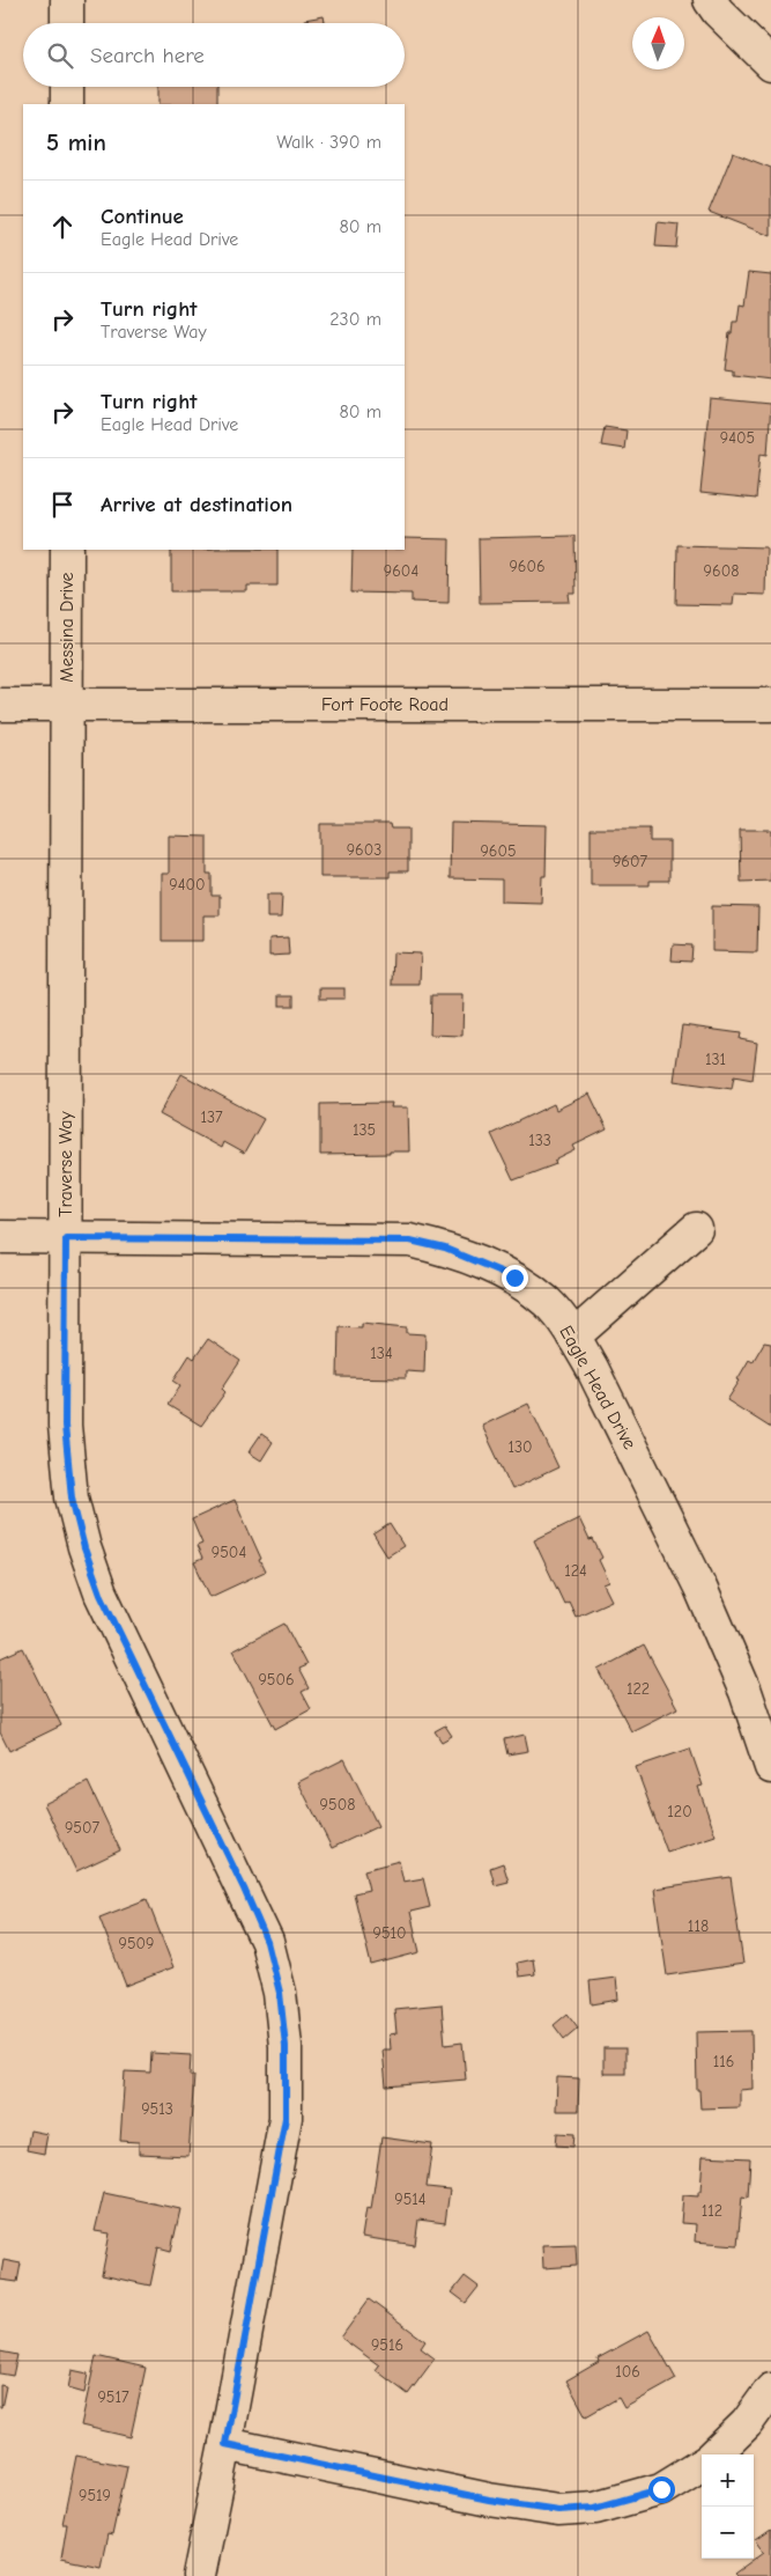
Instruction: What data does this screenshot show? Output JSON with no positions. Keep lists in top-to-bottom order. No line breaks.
{"streets":{"street":["Messina Drive","Fort Foote Road","Traverse Way","Eagle Head Drive"]},"crossings":[["Messina Drive","Fort Foote Road"],["Messina Drive","Traverse Way"],["Fort Foote Road","Traverse Way"],["Traverse Way","Eagle Head Drive"]],"house_numbers":["9405","9606","9604","9608","9603","9605","9607","9400","131","137","135","133","134","130","9504","124","9506","122","9508","120","9507","118","9510","9509","116","9513","9514","112","9516","106","9517","9519"],"north":"top","page":{"search":"Search here","heading":["5 min","Walk · 390 m"],"list":[["Continue","Eagle Head Drive","80 m"],["Turn right","Traverse Way","230 m"],["Turn right","Eagle Head Drive","80 m"],"Arrive at destination"],"map_buttons":["+","−"]}}
